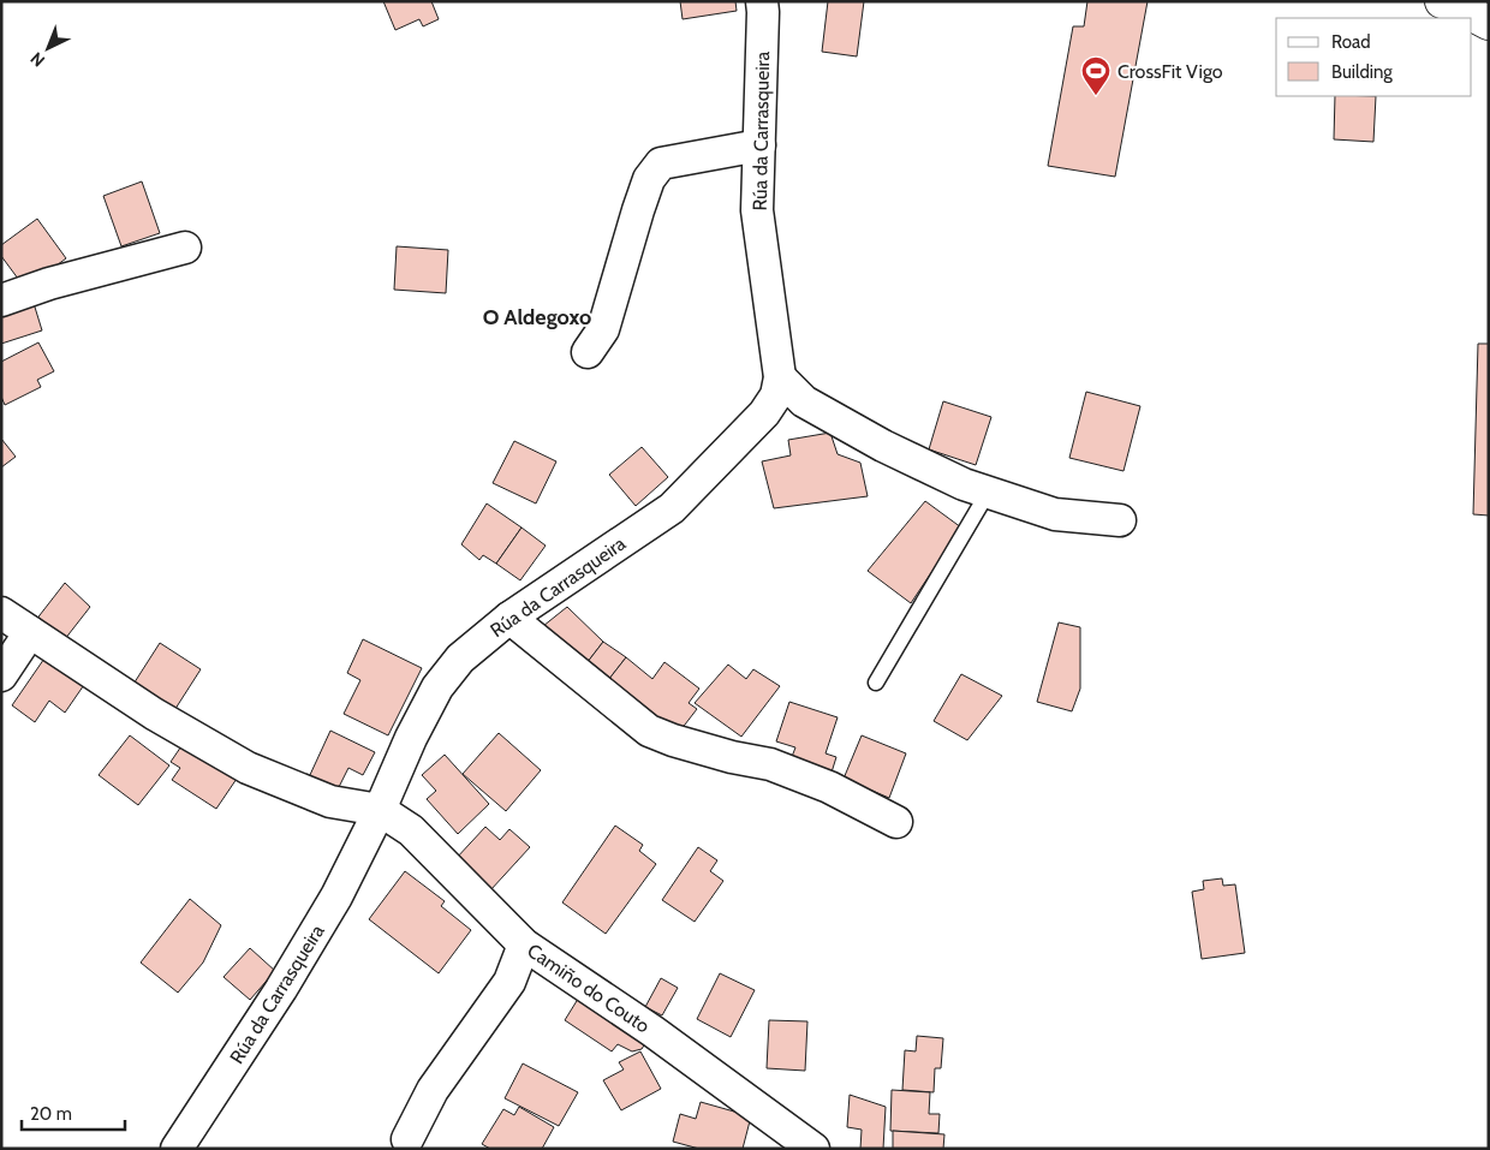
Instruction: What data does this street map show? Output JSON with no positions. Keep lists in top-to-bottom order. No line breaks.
{"streets":{"street":["Rúa da Carrasqueira","Camiño do Couto"]},"crossings":[["Rúa da Carrasqueira","Camiño do Couto"]],"districts":["O Aldegoxo"],"places":{"sports":["CrossFit Vigo"]},"legend":["Road","Building"],"scale_bar":"20 m","north":"bottom left"}
